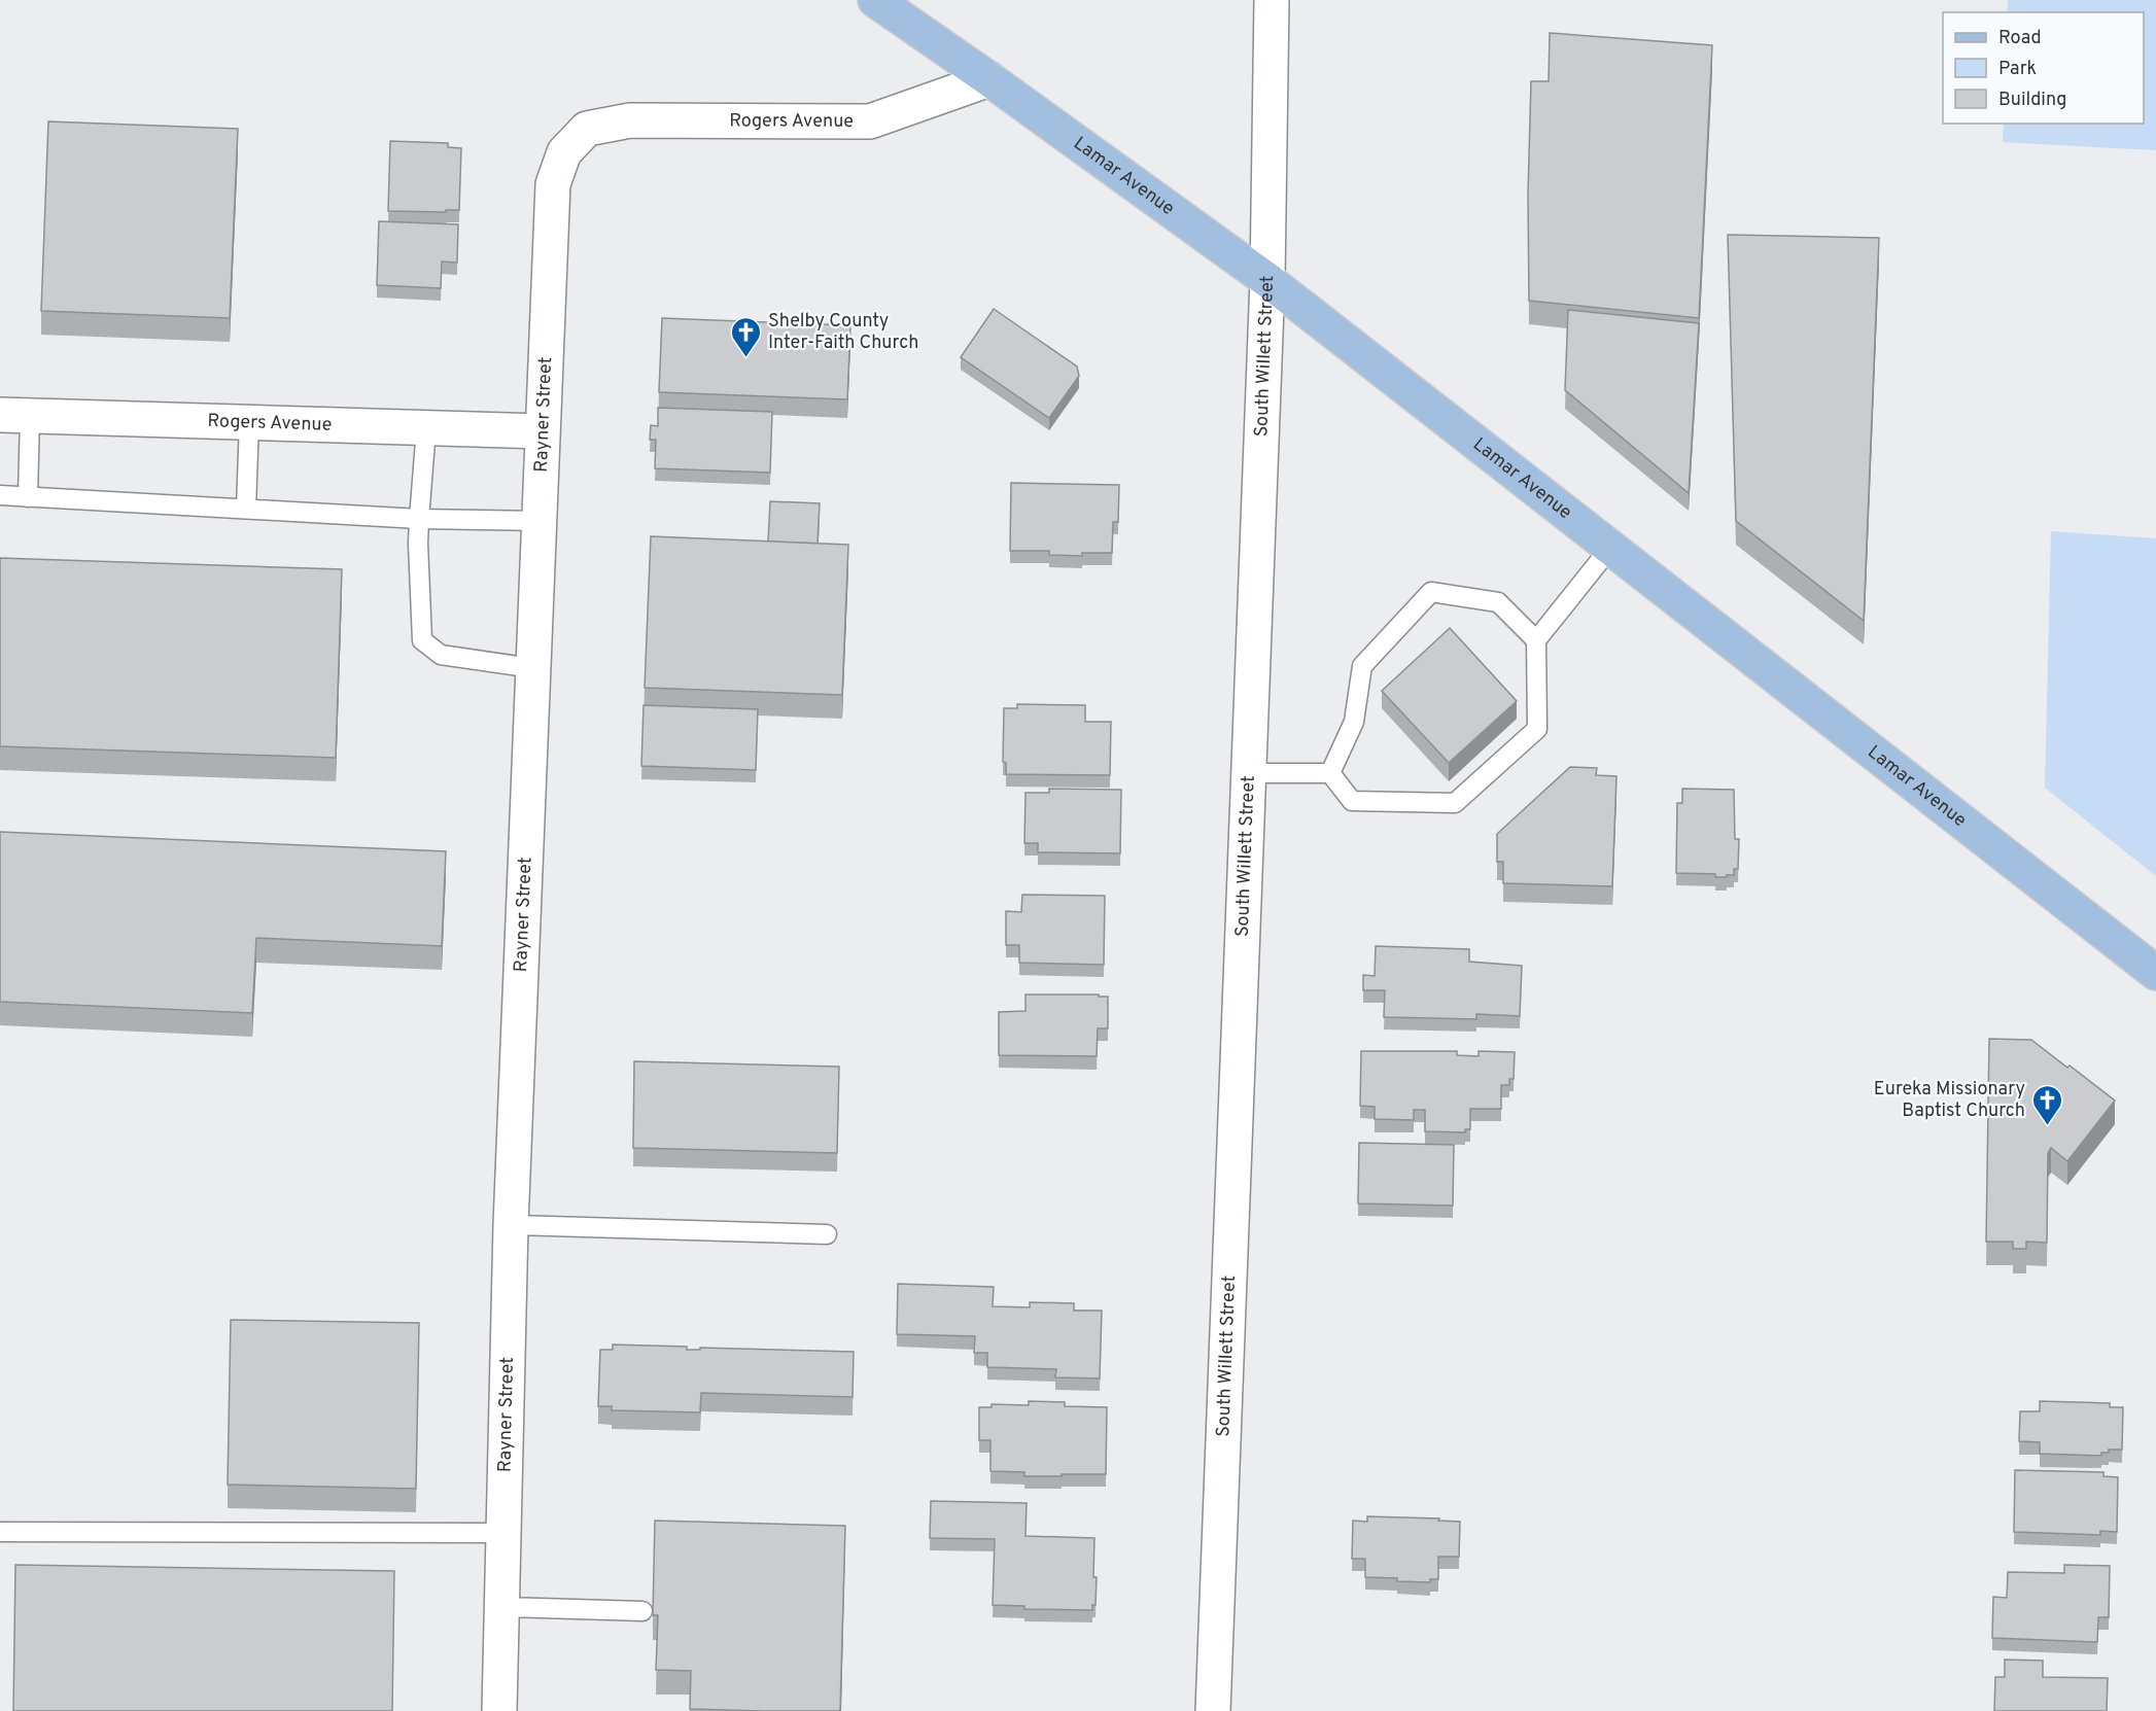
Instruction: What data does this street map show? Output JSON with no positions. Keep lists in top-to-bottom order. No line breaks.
{"streets":{"main road":["Lamar Avenue"],"street":["Rogers Avenue","South Willett Street","Rayner Street"]},"crossings":[["Rogers Avenue","Lamar Avenue"],["Rogers Avenue","Rayner Street"],["Lamar Avenue","South Willett Street"]],"places":{"church":["Shelby County Inter-Faith Church","Eureka Missionary Baptist Church"]},"legend":["Road","Park","Building"]}
